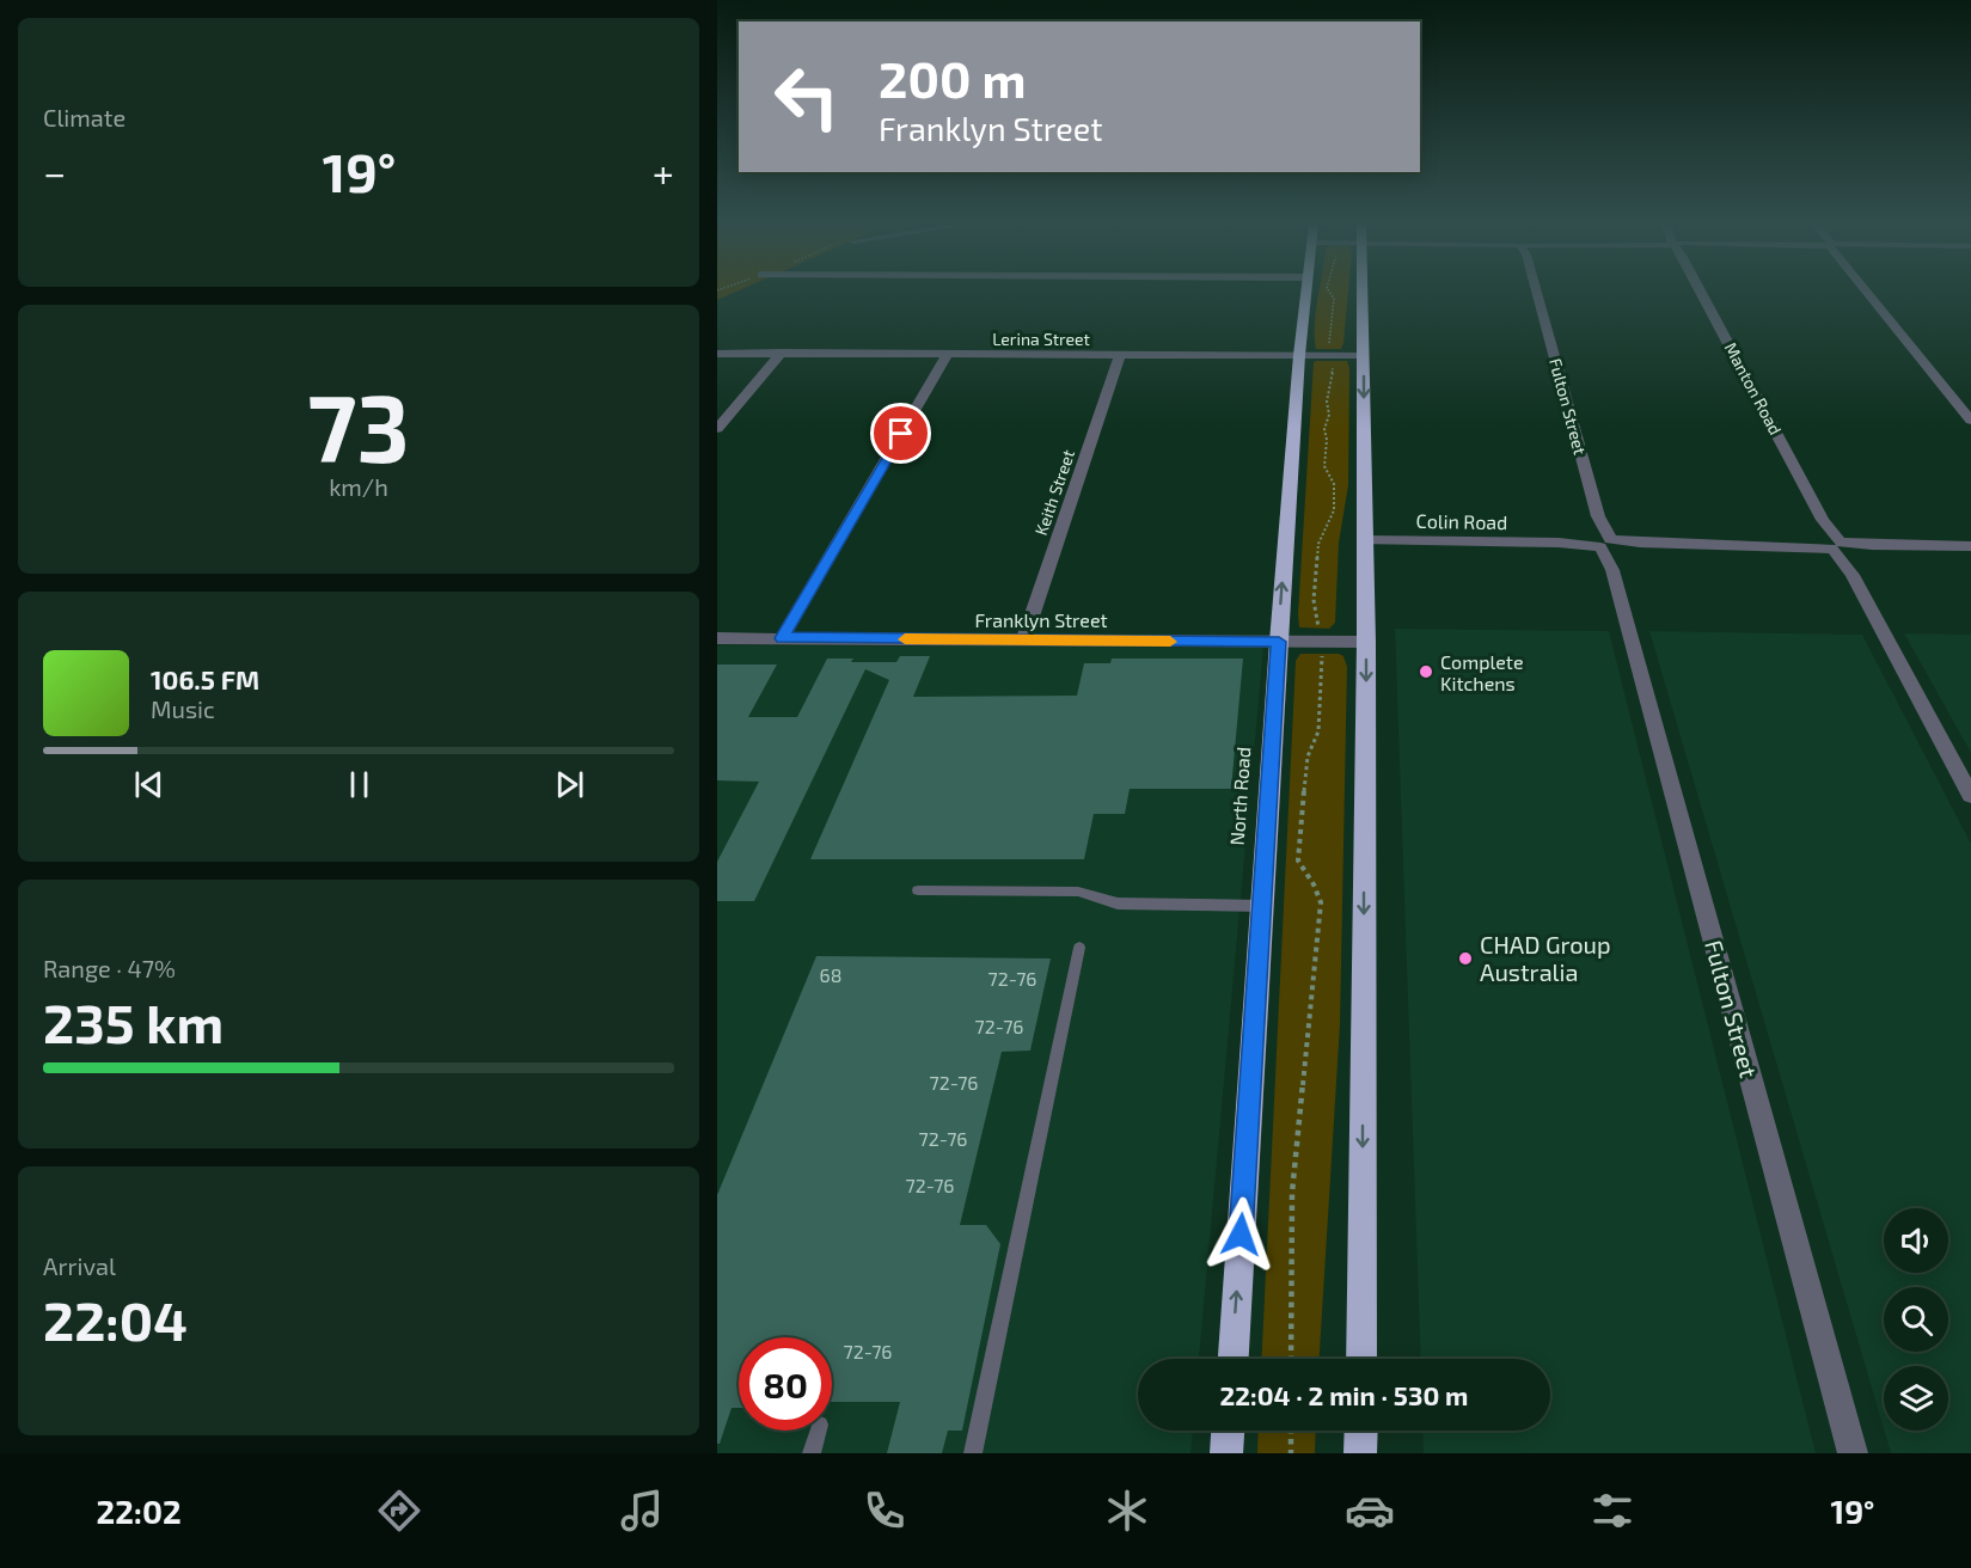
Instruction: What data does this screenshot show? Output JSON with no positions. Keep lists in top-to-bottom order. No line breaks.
{"streets":{"highway":["North Road"],"street":["Lerina Street","Manton Road","Fulton Street","Keith Street","Colin Road","Franklyn Street"]},"crossings":[["Lerina Street","Keith Street"],["Lerina Street","North Road"],["Manton Road","Colin Road"],["Fulton Street","Colin Road"],["Keith Street","Franklyn Street"],["Franklyn Street","North Road"]],"places":["Complete Kitchens","CHAD Group Australia"],"house_numbers":["68","72-76","72-76","72-76","72-76","72-76","72-76"],"page":{"tile":["Climate",["73","km/h"],["Range · 47%","235 km"],["Arrival","22:04"]],"turn":["200 m","Franklyn Street"],"heat":["−","19°","+"],"song":["106.5 FM","Music"],"limit":"80","trip":"22:04 · 2 min · 530 m","tabs":["22:02","19°"]}}
